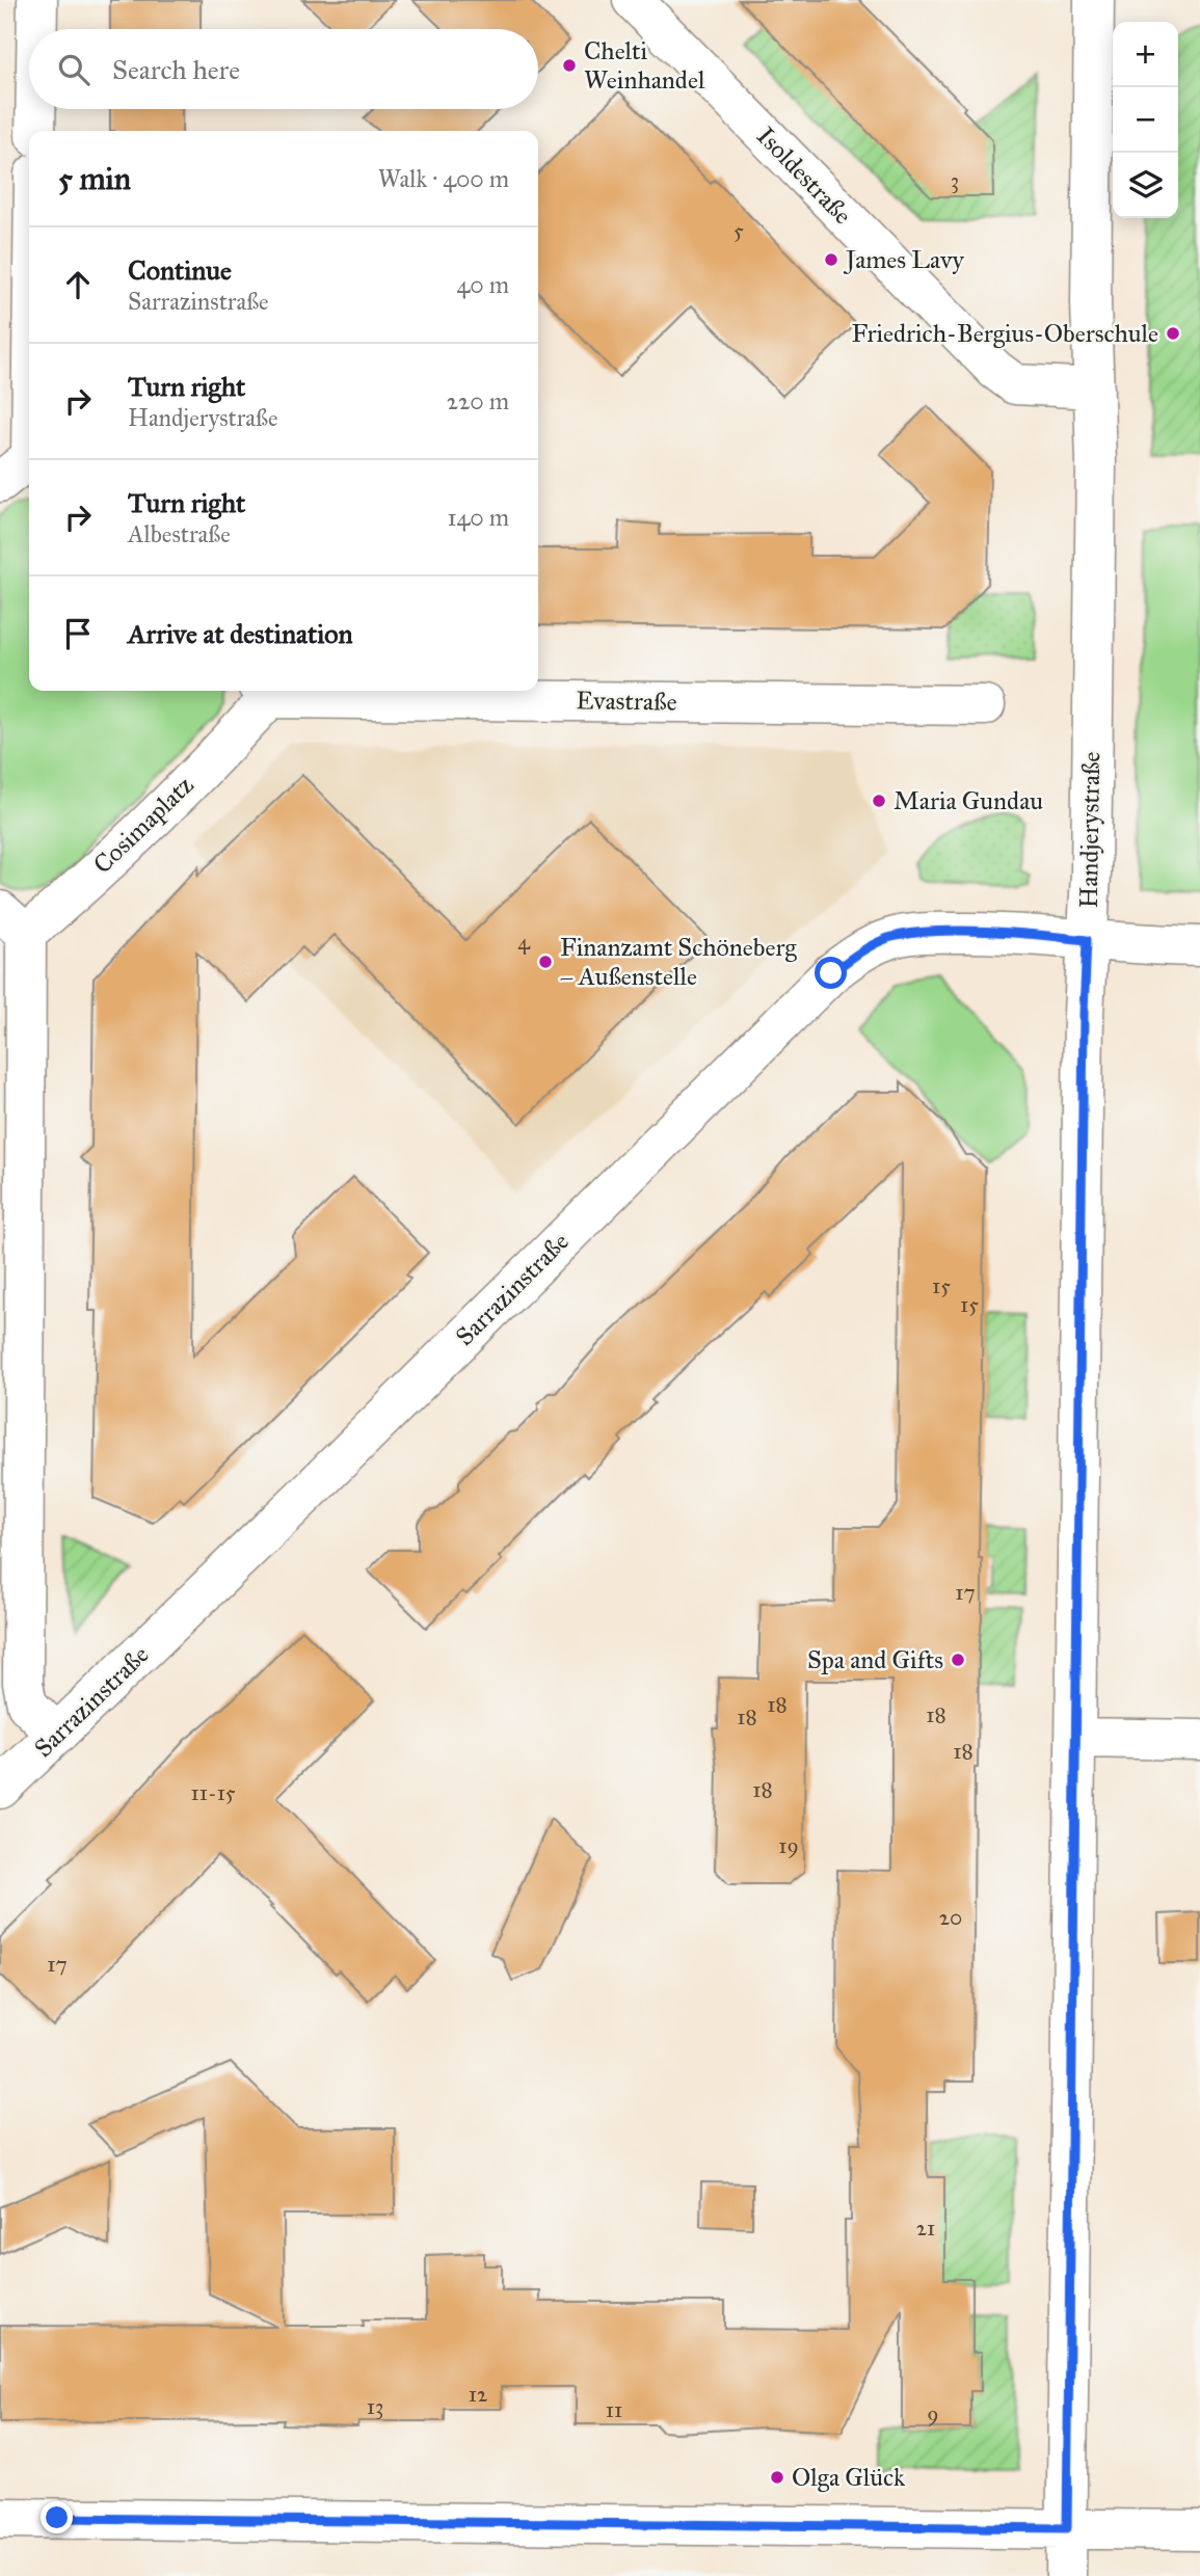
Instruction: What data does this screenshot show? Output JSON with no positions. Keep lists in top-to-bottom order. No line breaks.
{"streets":{"street":["Isoldestraße","Evastraße","Cosimaplatz","Handjerystraße","Sarrazinstraße"]},"crossings":[["Isoldestraße","Handjerystraße"],["Evastraße","Cosimaplatz"],["Handjerystraße","Sarrazinstraße"]],"places":["Chelti Weinhandel","James Lavy","Friedrich-Bergius-Oberschule","Maria Gundau","Finanzamt Schöneberg – Außenstelle","Spa and Gifts","Olga Glück"],"house_numbers":["3","5","4","15","15","17","18","18","18","18","18","11-15","19","20","17","21","12","13","11","9"],"page":{"map_buttons":["+","−"],"search":"Search here","heading":["5 min","Walk · 400 m"],"list":[["Continue","Sarrazinstraße","40 m"],["Turn right","Handjerystraße","220 m"],["Turn right","Albestraße","140 m"],"Arrive at destination"]}}
